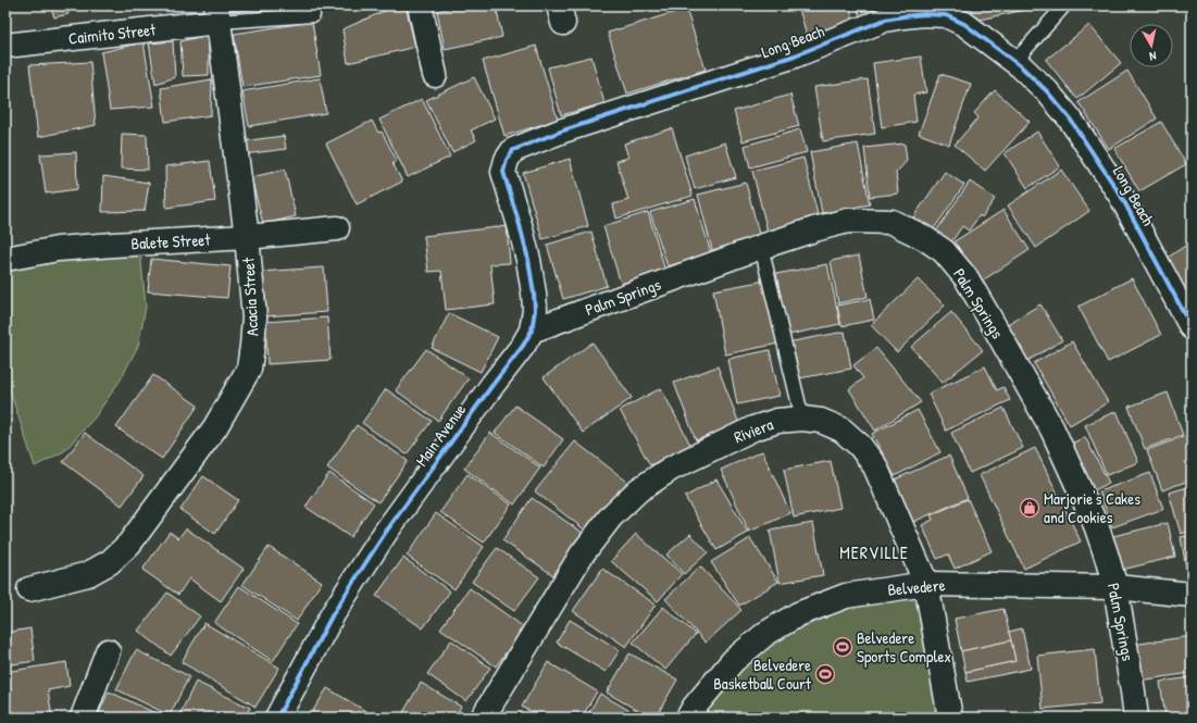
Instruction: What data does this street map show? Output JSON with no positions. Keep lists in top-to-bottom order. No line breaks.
{"streets":{"street":["Caimito Street","Long Beach","Balete Street","Acacia Street","Palm Springs","Riviera","Main Avenue","Belvedere"]},"crossings":[["Caimito Street","Acacia Street"],["Long Beach","Main Avenue"],["Balete Street","Acacia Street"],["Palm Springs","Main Avenue"],["Palm Springs","Belvedere"],["Riviera","Belvedere"]],"districts":["MERVILLE"],"places":{"shop":["Marjorie's Cakes and Cookies"],"sports":["Belvedere Sports Complex","Belvedere Basketball Court"]},"north":"bottom"}
